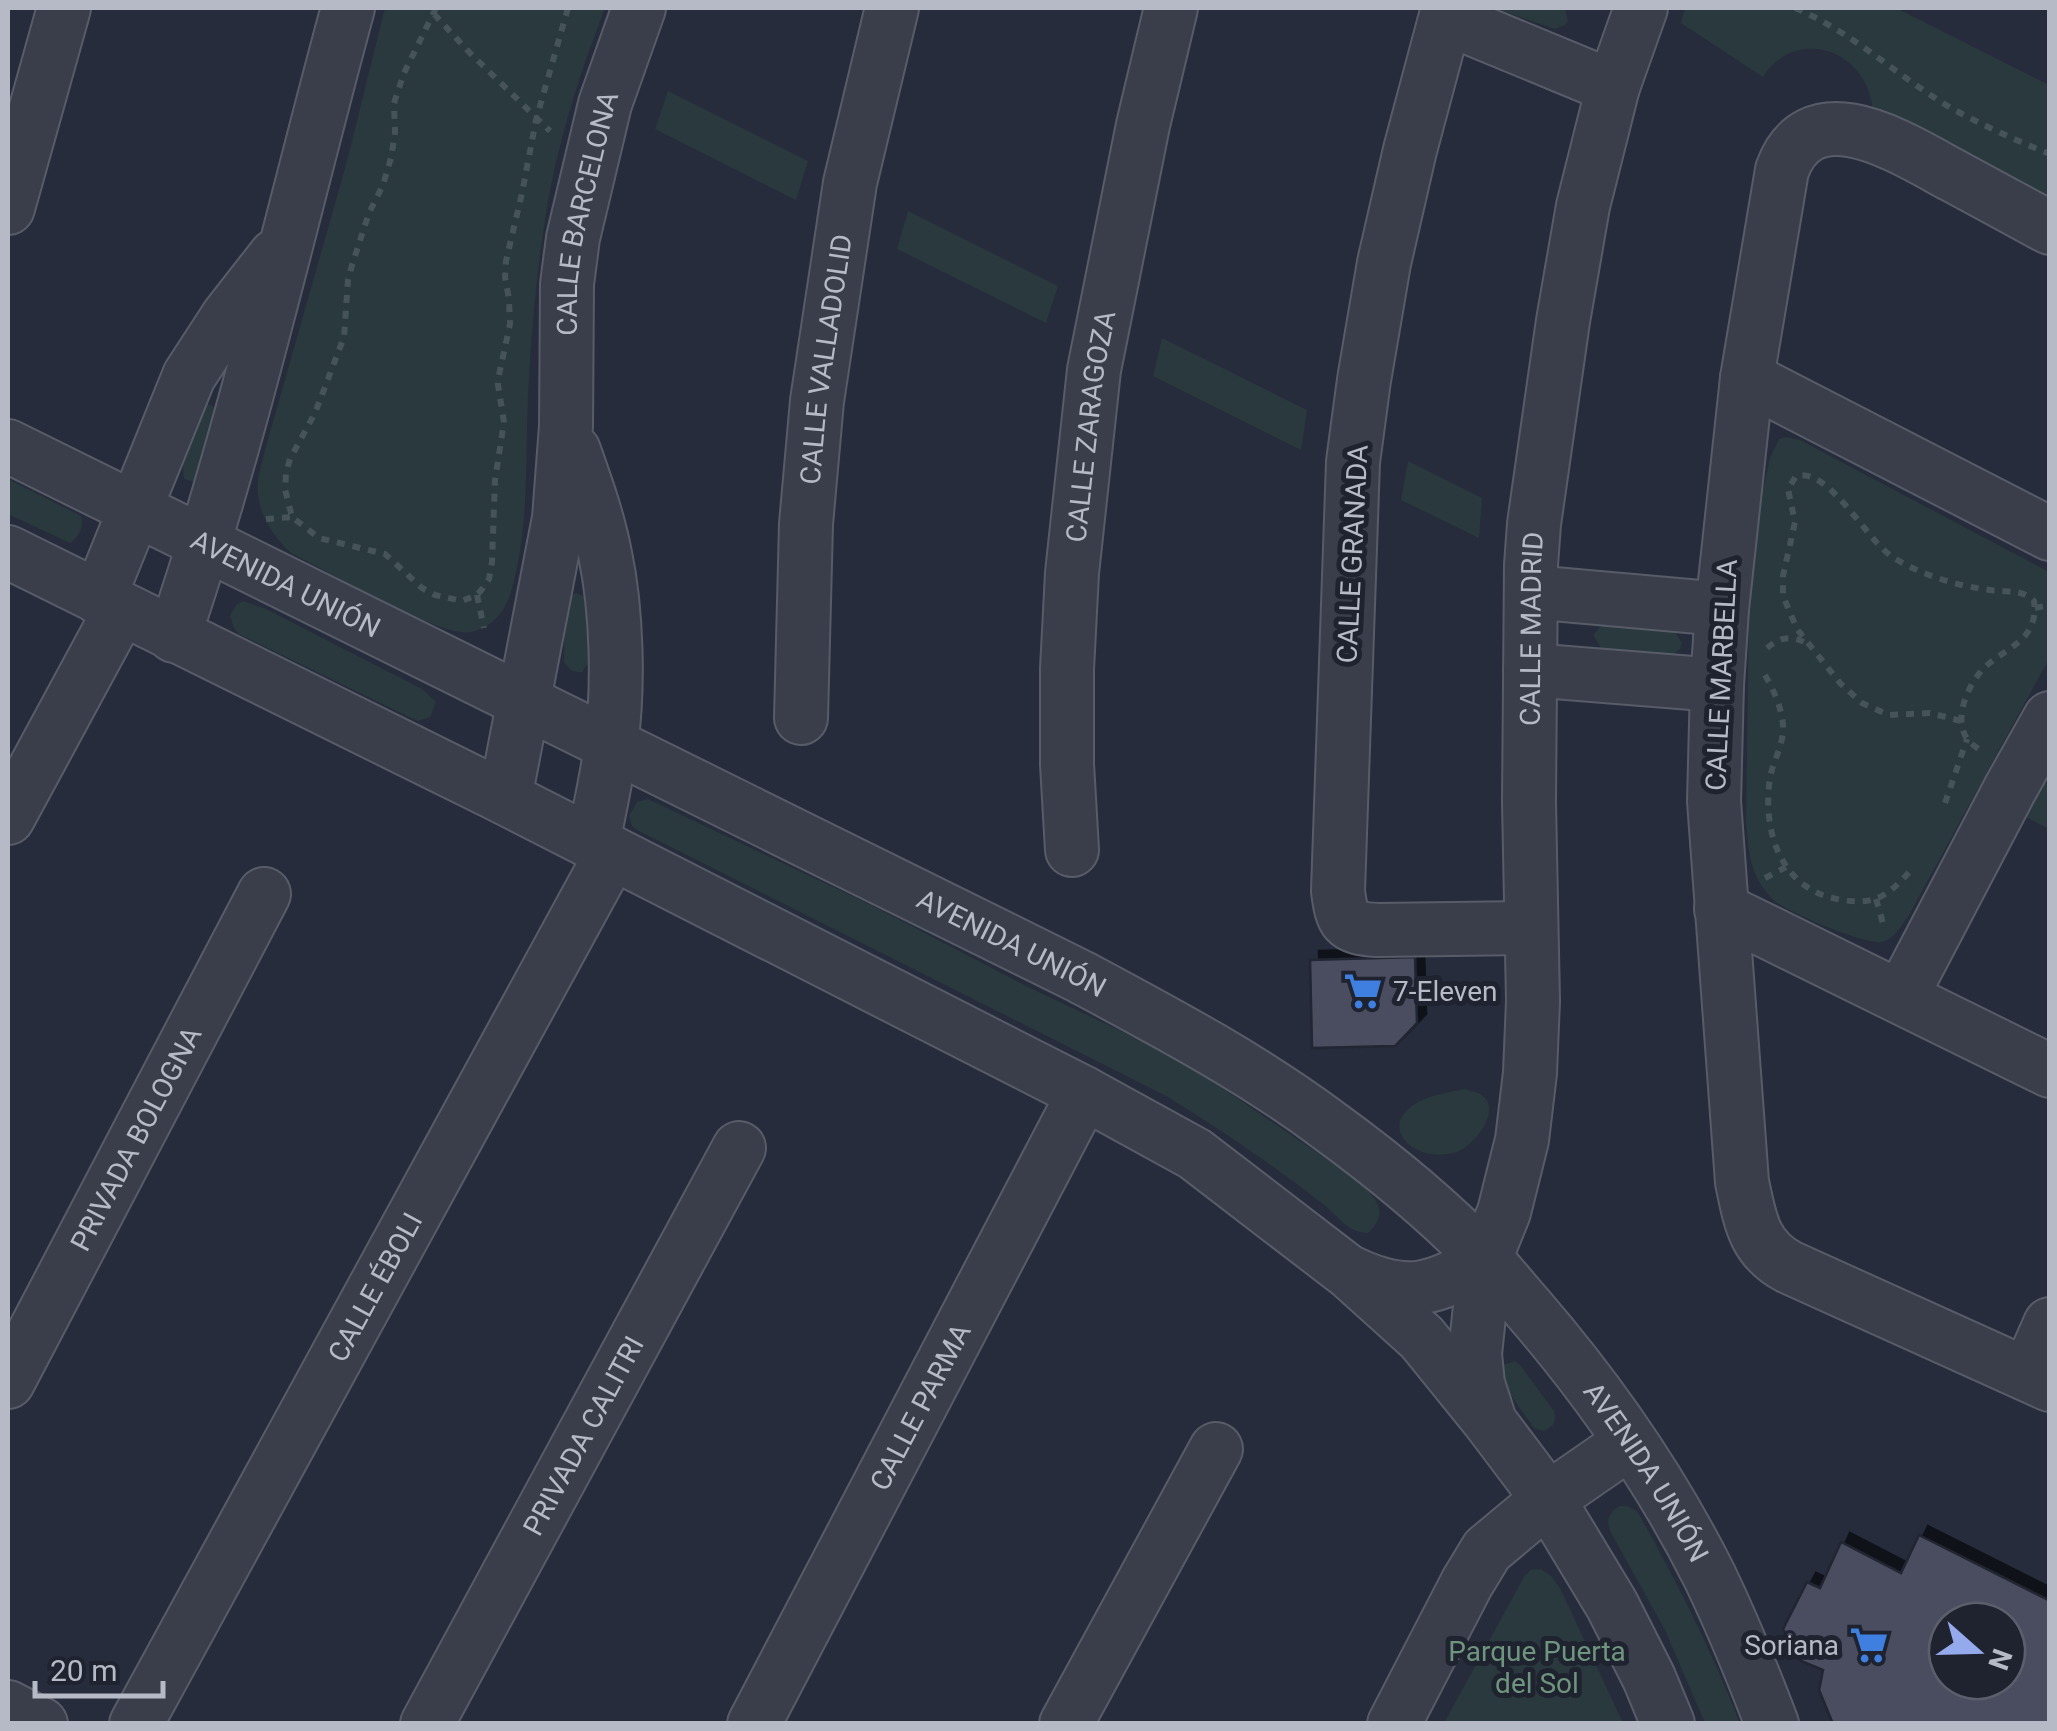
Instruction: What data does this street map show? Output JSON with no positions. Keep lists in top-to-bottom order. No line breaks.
{"streets":{"street":["CALLE BARCELONA","CALLE VALLADOLID","CALLE ZARAGOZA","CALLE GRANADA","AVENIDA UNIÓN","CALLE MADRID","CALLE MARBELLA","PRIVADA BOLOGNA","CALLE ÉBOLI","CALLE PARMA","PRIVADA CALITRI"]},"crossings":[["CALLE BARCELONA","AVENIDA UNIÓN"],["CALLE BARCELONA","CALLE ÉBOLI"],["CALLE GRANADA","CALLE MADRID"],["AVENIDA UNIÓN","CALLE MADRID"],["AVENIDA UNIÓN","CALLE ÉBOLI"]],"parks":["Parque Puerta del Sol"],"places":{"supermarket":["7-Eleven","Soriana"]},"scale_bar":"20 m","north":"right"}
